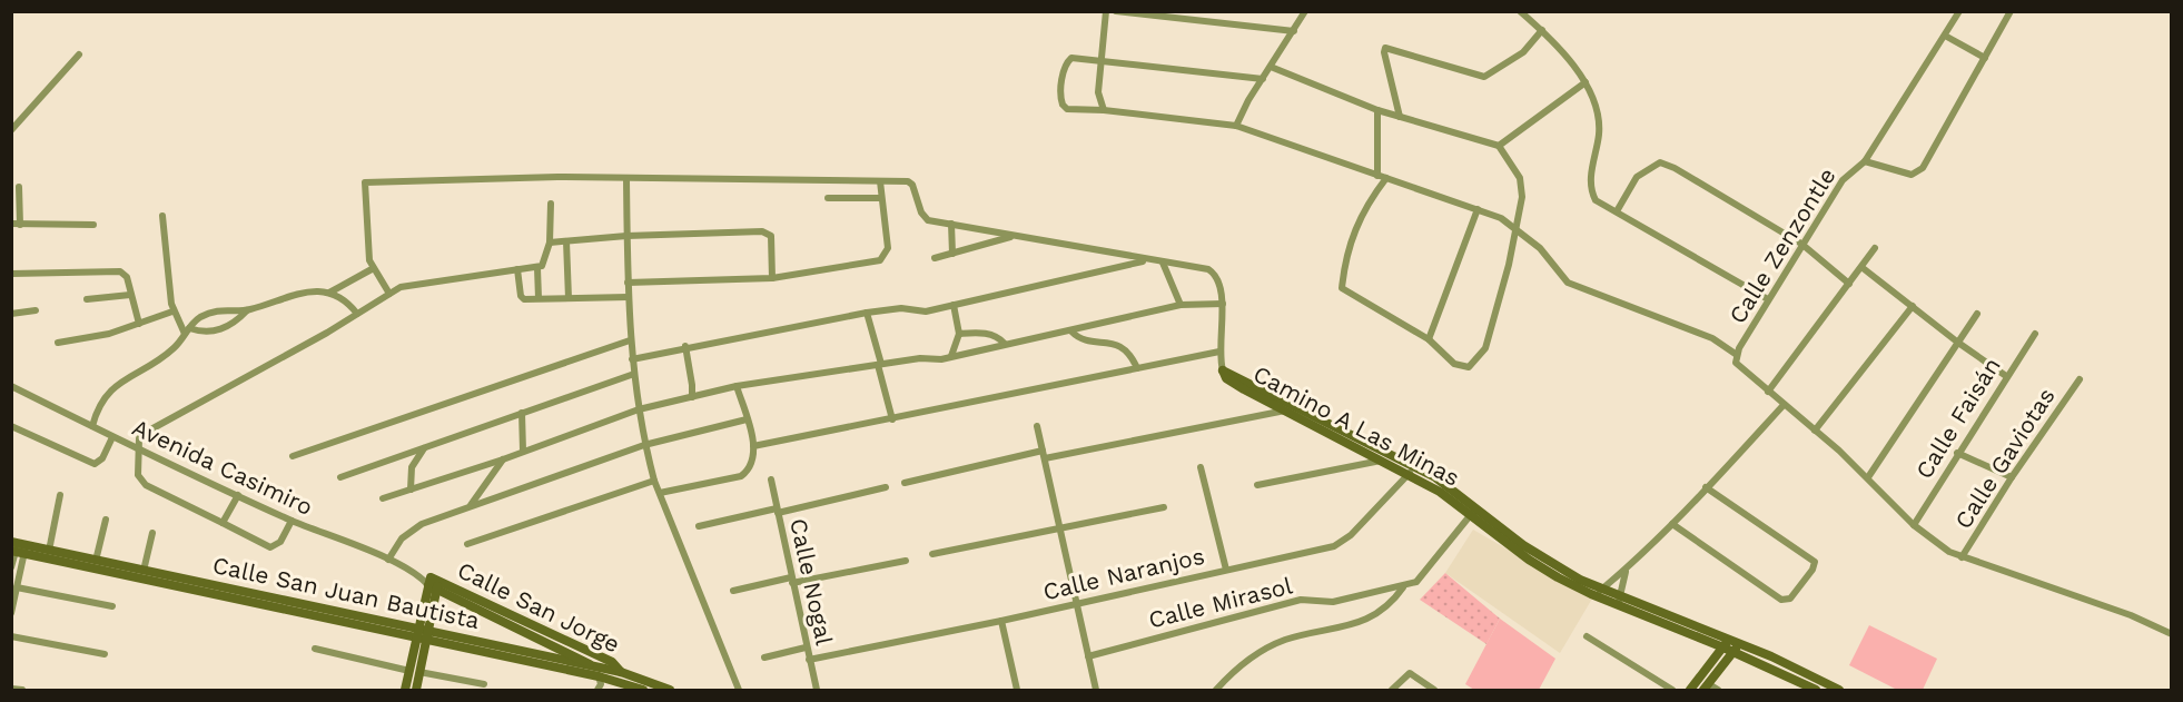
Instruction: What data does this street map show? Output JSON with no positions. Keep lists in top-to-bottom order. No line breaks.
{"streets":{"main road":["Camino A Las Minas","Calle San Juan Bautista","Calle San Jorge"],"street":["Calle Zenzontle","Calle Faisán","Calle Gaviotas","Avenida Casimiro","Calle Naranjos","Calle Nogal","Calle Mirasol"]},"crossings":[["Camino A Las Minas","Calle Naranjos"],["Avenida Casimiro","Calle San Jorge"],["Calle Naranjos","Calle Nogal"],["Calle San Juan Bautista","Calle San Jorge"]]}
